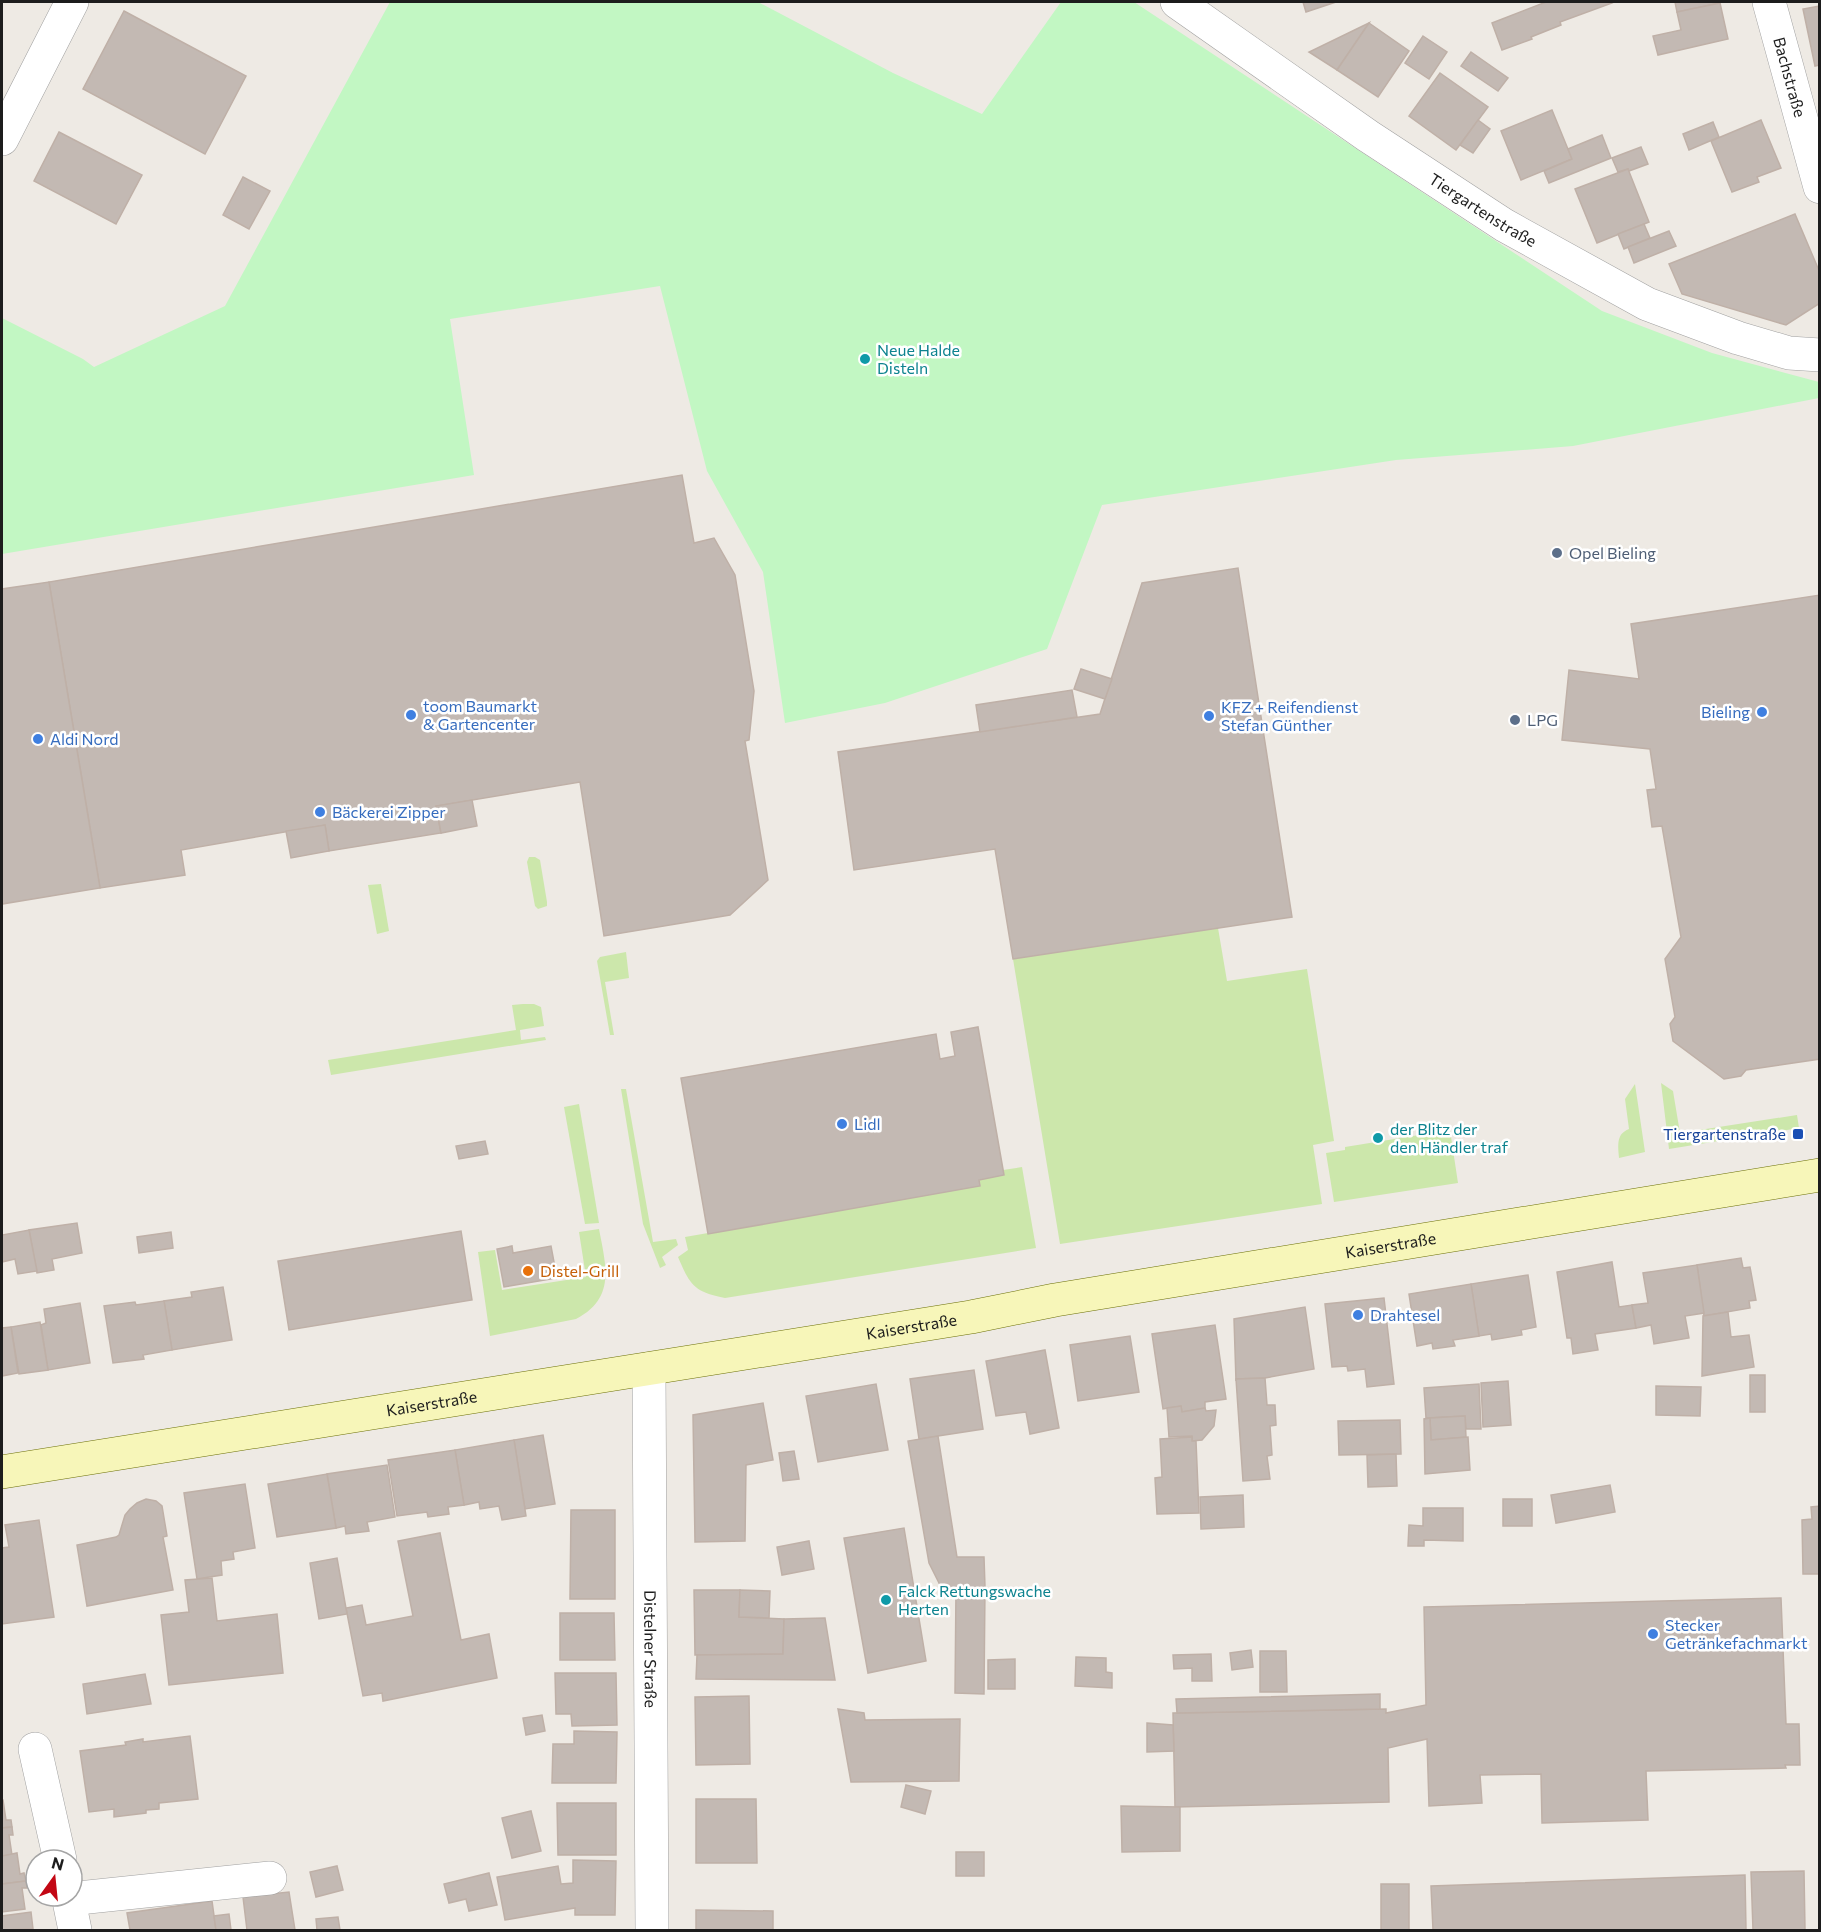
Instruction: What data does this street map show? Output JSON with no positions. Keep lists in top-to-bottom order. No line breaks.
{"streets":{"main road":["Kaiserstraße"],"street":["Bachstraße","Tiergartenstraße","Distelner Straße"]},"crossings":[["Kaiserstraße","Distelner Straße"]],"places":{"other":["Neue Halde Disteln","Opel Bieling","Bieling","toom Baumarkt & Gartencenter","KFZ + Reifendienst Stefan Günther","LPG","Aldi Nord","Bäckerei Zipper","Lidl","der Blitz der den Händler traf","Distel-Grill","Drahtesel","Falck Rettungswache Herten","Stecker Getränkefachmarkt"],"transit":["Tiergartenstraße"]},"north":"top"}
